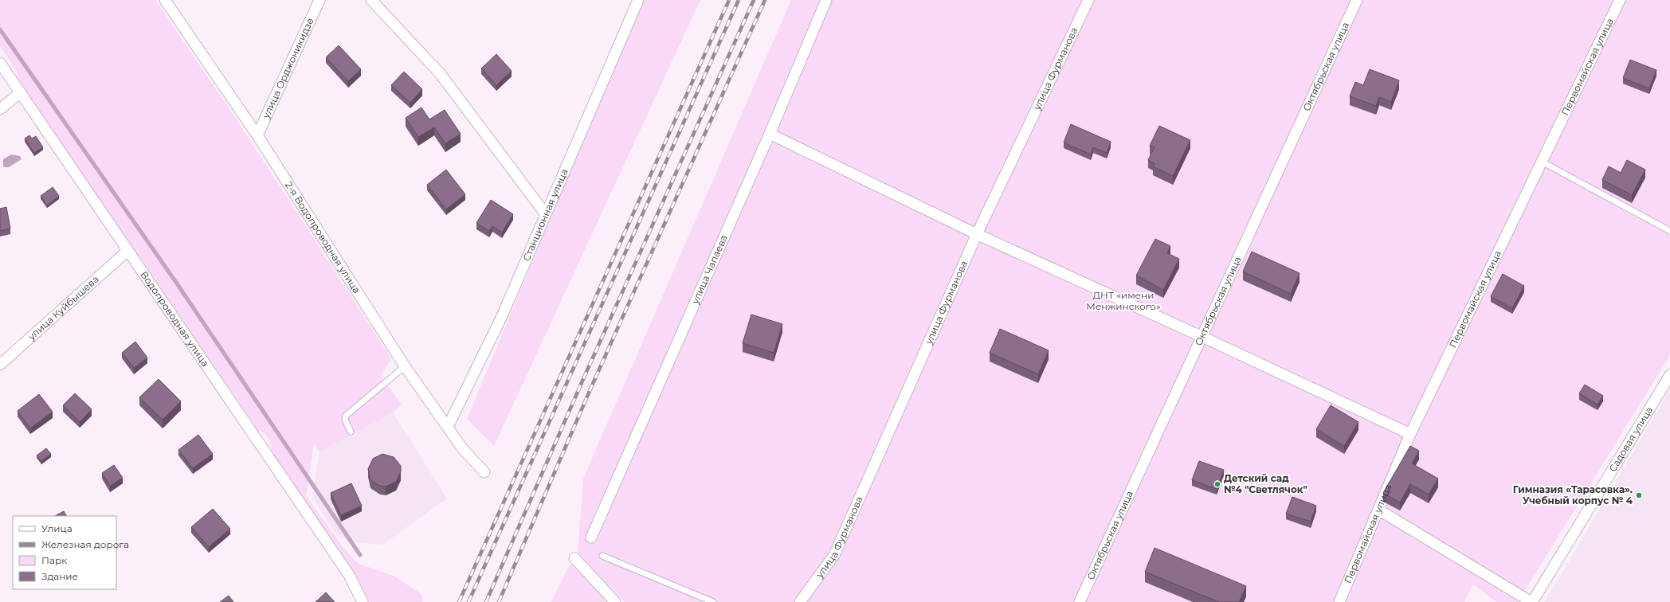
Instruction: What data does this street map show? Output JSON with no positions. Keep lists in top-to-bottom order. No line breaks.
{"streets":{"street":["Октябрьская улица","Первомайская улица","улица Орджоникидзе","улица Фурманова","Станционная улица","2-я Водопроводная улица","улица Чапаева","улица Куйбышева","Водопроводная улица","Садовая улица"]},"crossings":[["улица Орджоникидзе","2-я Водопроводная улица"],["Станционная улица","2-я Водопроводная улица"],["улица Куйбышева","Водопроводная улица"]],"parks":["ДНТ «имени Менжинского»"],"places":["Детский сад №4 \"Светлячок\"","Гимназия «Тарасовка». Учебный корпус № 4"],"legend":["Улица","Железная дорога","Парк","Здание"]}
